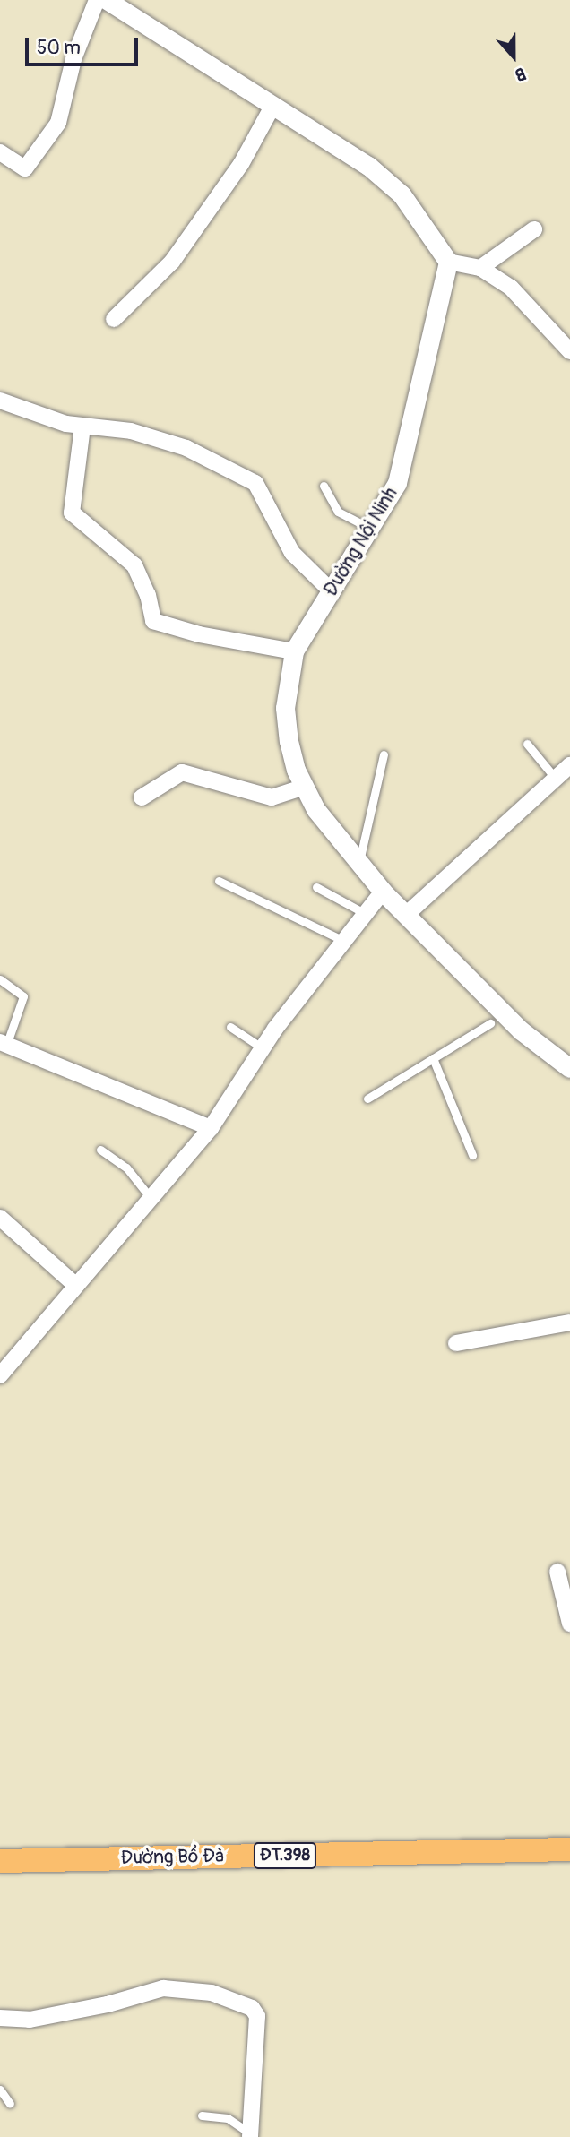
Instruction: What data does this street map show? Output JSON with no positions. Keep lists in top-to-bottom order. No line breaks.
{"streets":{"main road":["ĐT.398","Đường Bổ Đà"],"street":["Đường Nội Ninh"]},"scale_bar":"50 m","north":"bottom"}
